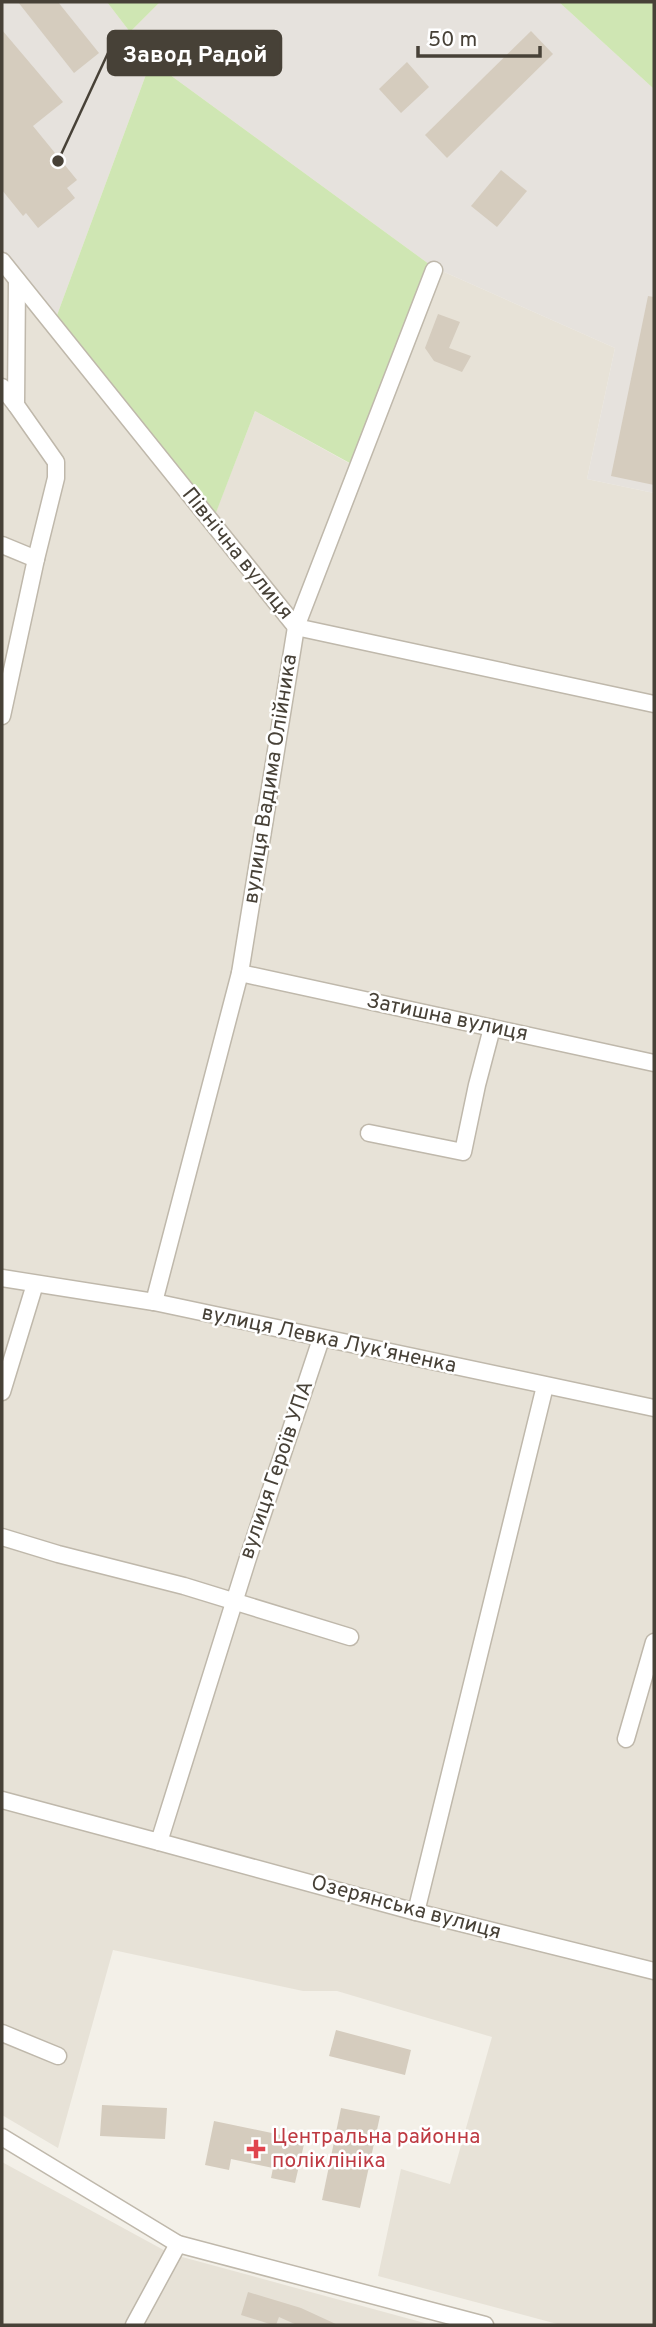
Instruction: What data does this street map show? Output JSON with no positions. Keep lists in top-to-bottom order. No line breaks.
{"streets":{"street":["Північна вулиця","вулиця Вадима Олійника","Затишна вулиця","вулиця Левка Лук'яненка","вулиця Героїв УПА","Озерянська вулиця"]},"crossings":[["Північна вулиця","вулиця Вадима Олійника"],["вулиця Вадима Олійника","Затишна вулиця"],["вулиця Вадима Олійника","вулиця Левка Лук'яненка"],["вулиця Левка Лук'яненка","вулиця Героїв УПА"]],"places":{"other":["Завод Радой"],"health":["Центральна районна поліклініка"]},"scale_bar":"50 m"}
